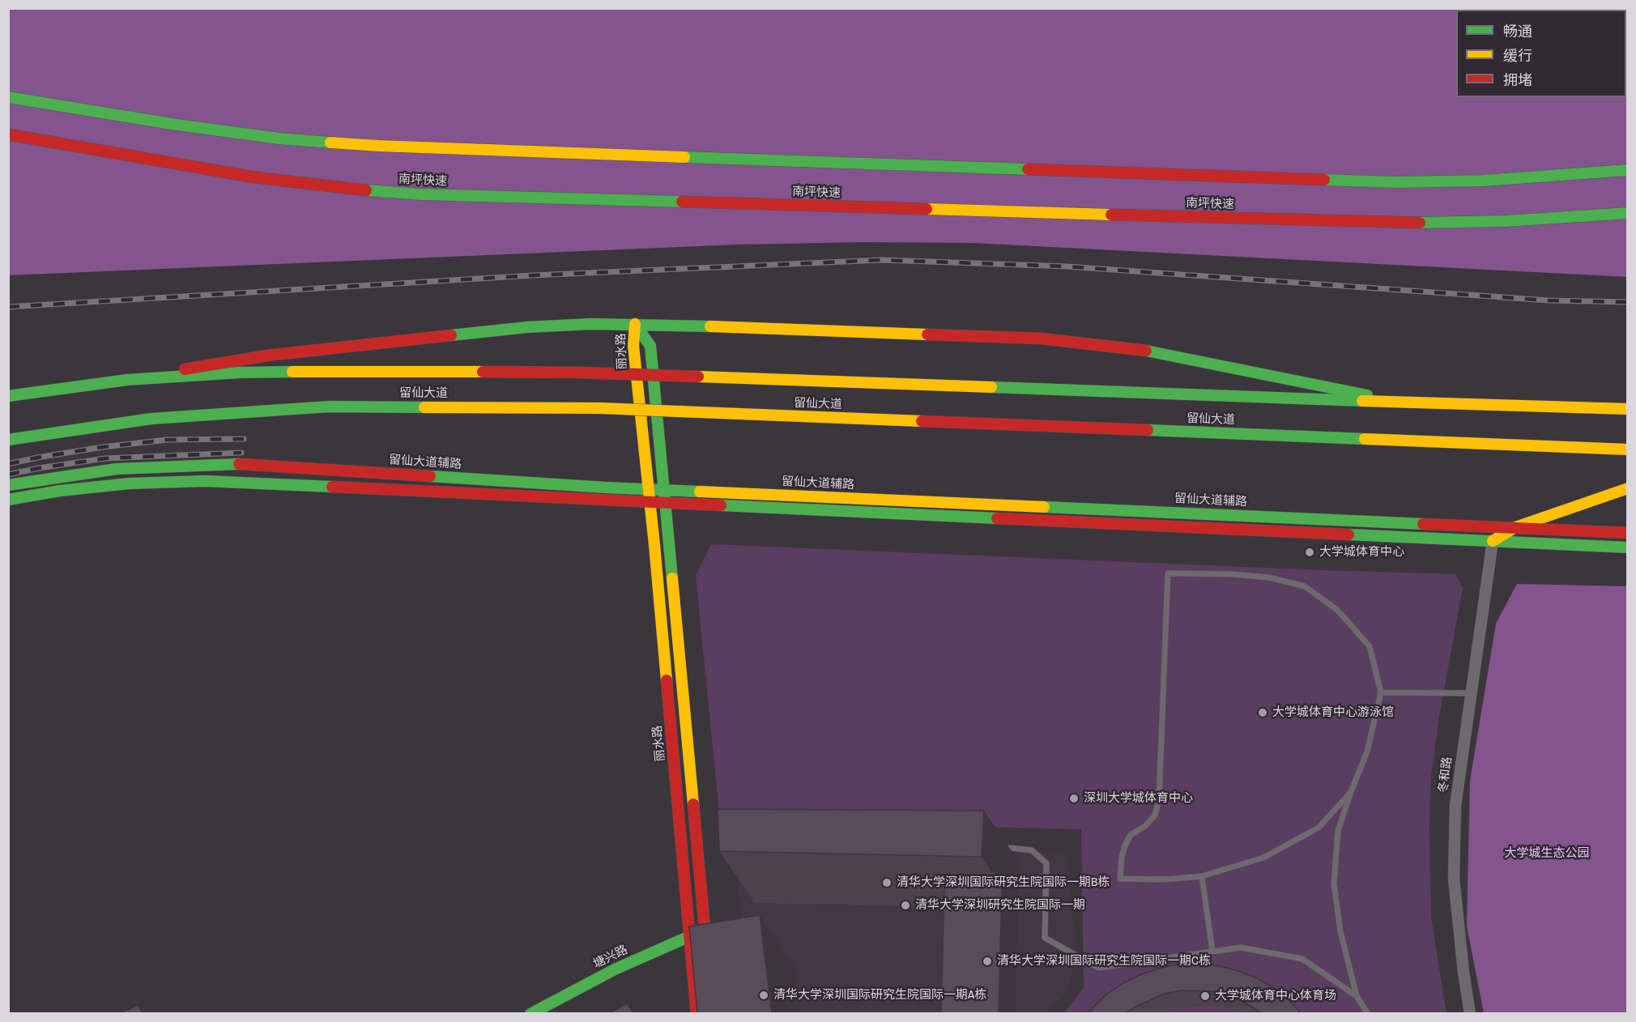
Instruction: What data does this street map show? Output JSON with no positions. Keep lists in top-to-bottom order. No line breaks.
{"streets":{"main road":["南坪快速","丽水路","留仙大道","留仙大道辅路","塘兴路"],"street":["冬和路"]},"crossings":[["丽水路","留仙大道辅路"],["丽水路","塘兴路"]],"parks":["大学城生态公园"],"places":["大学城体育中心","大学城体育中心游泳馆","深圳大学城体育中心","清华大学深圳国际研究生院国际一期B栋","清华大学深圳研究生院国际一期","清华大学深圳国际研究生院国际一期C栋","清华大学深圳国际研究生院国际一期A栋","大学城体育中心体育场"],"legend":["畅通","缓行","拥堵"]}
